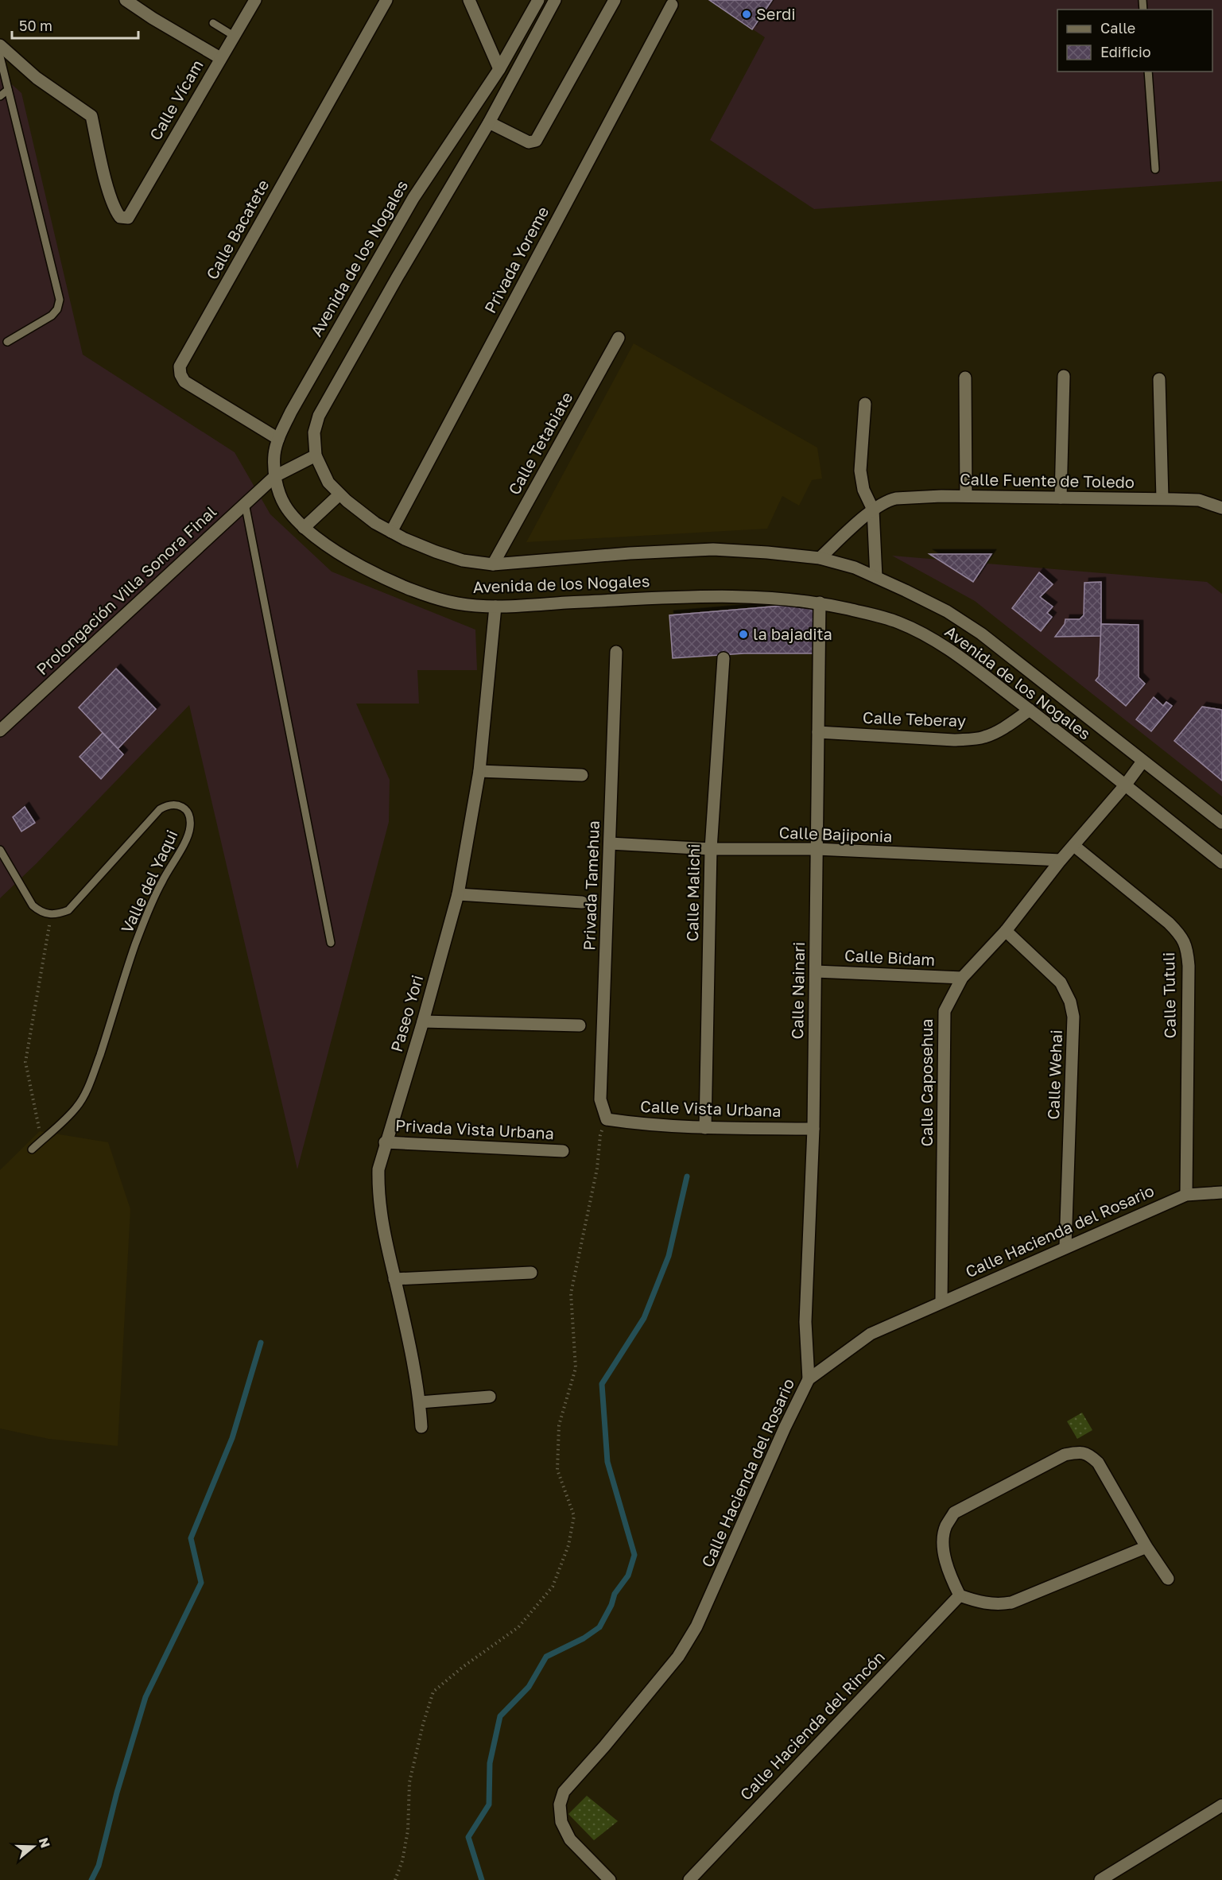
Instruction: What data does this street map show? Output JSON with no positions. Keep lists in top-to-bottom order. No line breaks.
{"streets":{"street":["Calle Vícam","Calle Bacatete","Avenida de los Nogales","Privada Yoreme","Calle Tetabiate","Calle Fuente de Toledo","Prolongación Villa Sonora Final","Calle Teberay","Calle Bajiponia","Privada Tamehua","Calle Malichi","Calle Bidam","Calle Nainari","Calle Tutuli","Paseo Yori","Calle Wehai","Calle Caposehua","Calle Vista Urbana","Privada Vista Urbana","Calle Hacienda del Rosario","Calle Hacienda del Rincón"],"lane":["Valle del Yaqui"]},"crossings":[["Calle Bacatete","Avenida de los Nogales"],["Avenida de los Nogales","Privada Yoreme"],["Avenida de los Nogales","Calle Tetabiate"],["Avenida de los Nogales","Calle Fuente de Toledo"],["Avenida de los Nogales","Prolongación Villa Sonora Final"],["Avenida de los Nogales","Calle Teberay"],["Avenida de los Nogales","Calle Nainari"],["Avenida de los Nogales","Paseo Yori"],["Avenida de los Nogales","Calle Caposehua"],["Calle Teberay","Calle Nainari"],["Calle Bajiponia","Privada Tamehua"],["Calle Bajiponia","Calle Malichi"],["Calle Bajiponia","Calle Nainari"],["Calle Bajiponia","Calle Caposehua"],["Privada Tamehua","Calle Vista Urbana"],["Calle Malichi","Calle Vista Urbana"],["Calle Bidam","Calle Nainari"],["Calle Bidam","Calle Caposehua"],["Calle Nainari","Calle Vista Urbana"],["Calle Nainari","Calle Hacienda del Rosario"],["Calle Tutuli","Calle Caposehua"],["Calle Tutuli","Calle Hacienda del Rosario"],["Paseo Yori","Privada Vista Urbana"],["Calle Wehai","Calle Caposehua"],["Calle Wehai","Calle Hacienda del Rosario"],["Calle Caposehua","Calle Hacienda del Rosario"]],"places":["Serdi","la bajadita"],"legend":["Calle","Edificio"],"scale_bar":"50 m","north":"right"}
